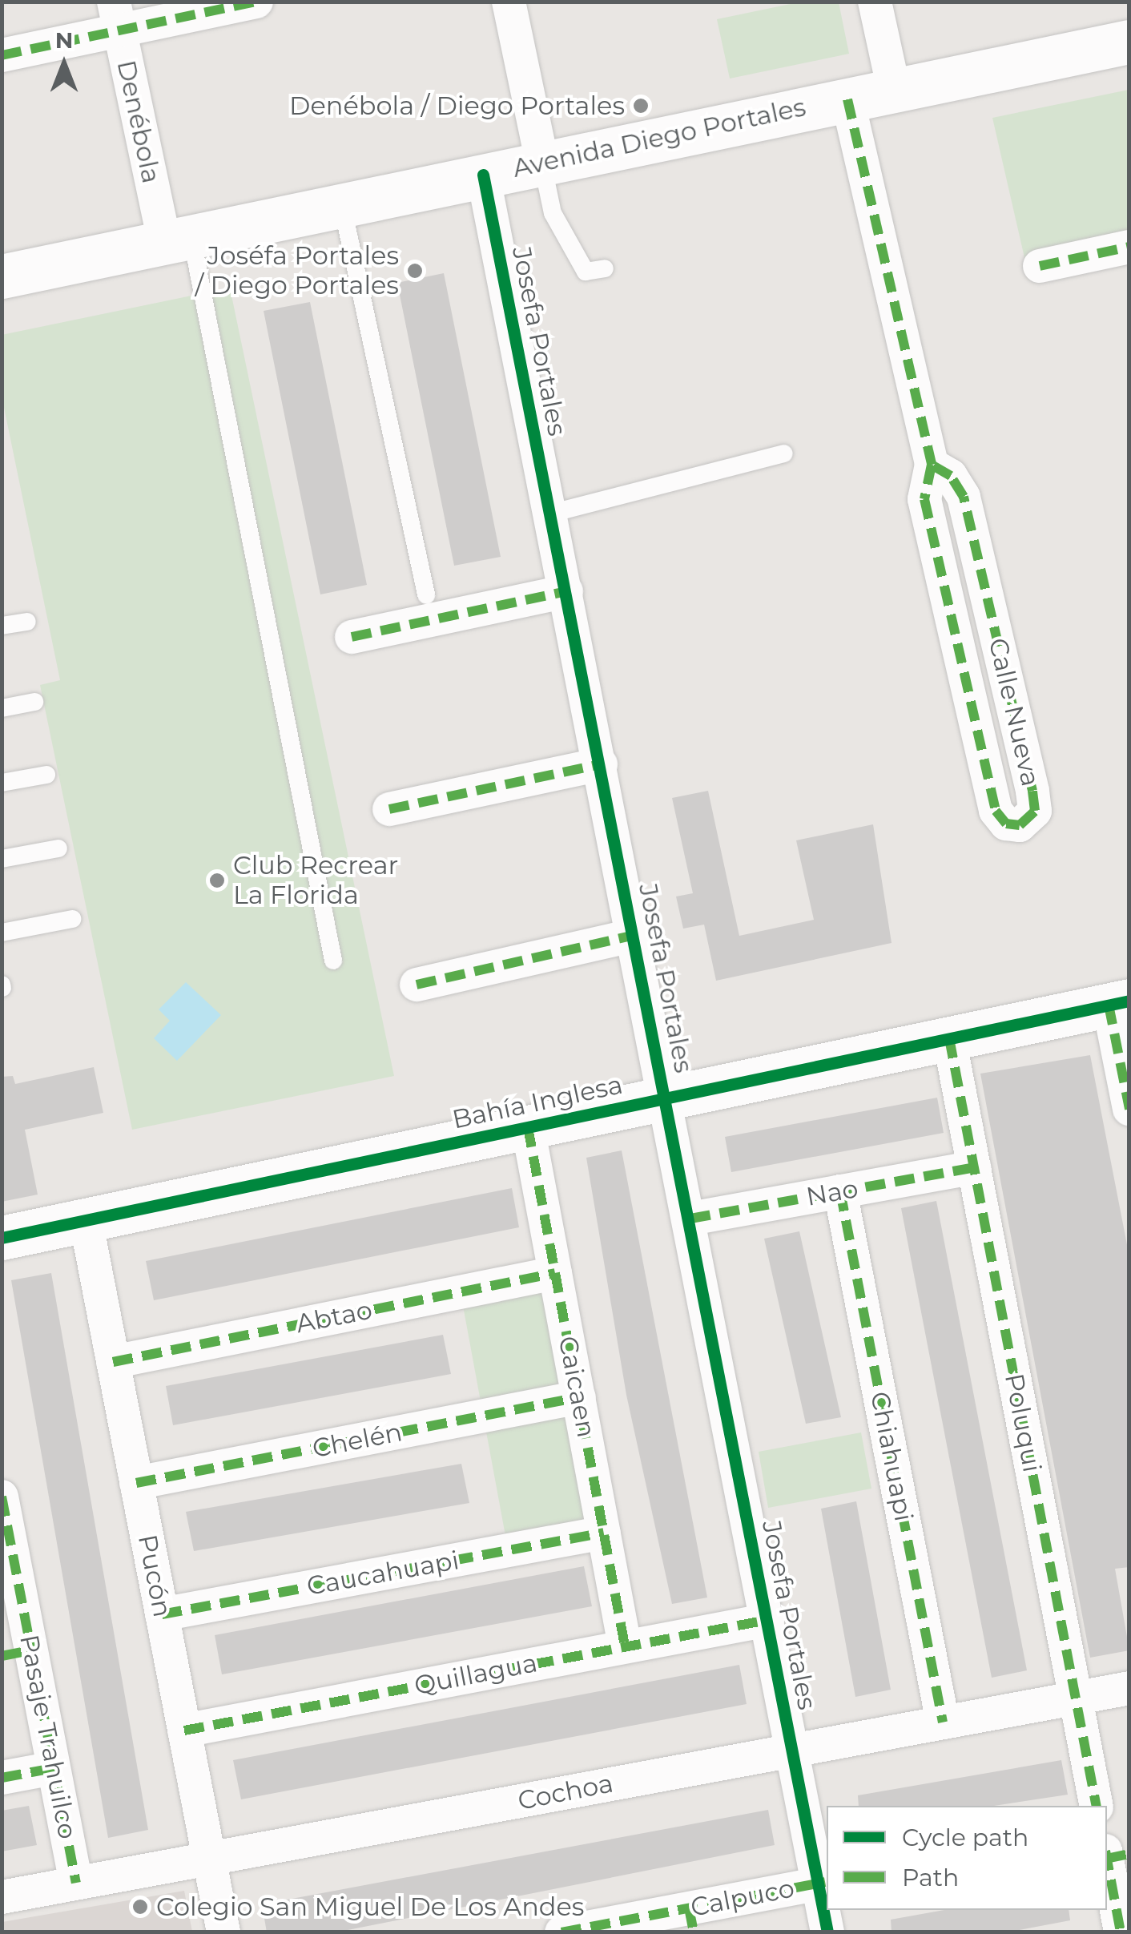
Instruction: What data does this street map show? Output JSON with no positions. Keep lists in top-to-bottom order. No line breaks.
{"streets":{"street":["Denébola","Avenida Diego Portales","Josefa Portales","Calle Nueva","Bahía Inglesa","Nao","Abtao","Caicaen","Poluqui","Chelén","Chiahuapi","Caucahuapi","Pucón","Quillagua","Pasaje Trahuilco","Cochoa","Calpuco"]},"crossings":[["Denébola","Avenida Diego Portales"],["Avenida Diego Portales","Josefa Portales"],["Avenida Diego Portales","Calle Nueva"],["Josefa Portales","Bahía Inglesa"],["Josefa Portales","Nao"],["Josefa Portales","Quillagua"],["Josefa Portales","Cochoa"],["Josefa Portales","Calpuco"],["Bahía Inglesa","Caicaen"],["Bahía Inglesa","Poluqui"],["Bahía Inglesa","Pucón"],["Nao","Poluqui"],["Nao","Chiahuapi"],["Abtao","Caicaen"],["Abtao","Pucón"],["Caicaen","Chelén"],["Caicaen","Caucahuapi"],["Caicaen","Quillagua"],["Poluqui","Cochoa"],["Chelén","Pucón"],["Chiahuapi","Cochoa"],["Caucahuapi","Pucón"],["Pucón","Quillagua"],["Pucón","Cochoa"],["Pasaje Trahuilco","Cochoa"]],"places":["Denébola / Diego Portales","Joséfa Portales / Diego Portales","Club Recrear La Florida","Colegio San Miguel De Los Andes"],"legend":["Cycle path","Path"],"north":"top"}
